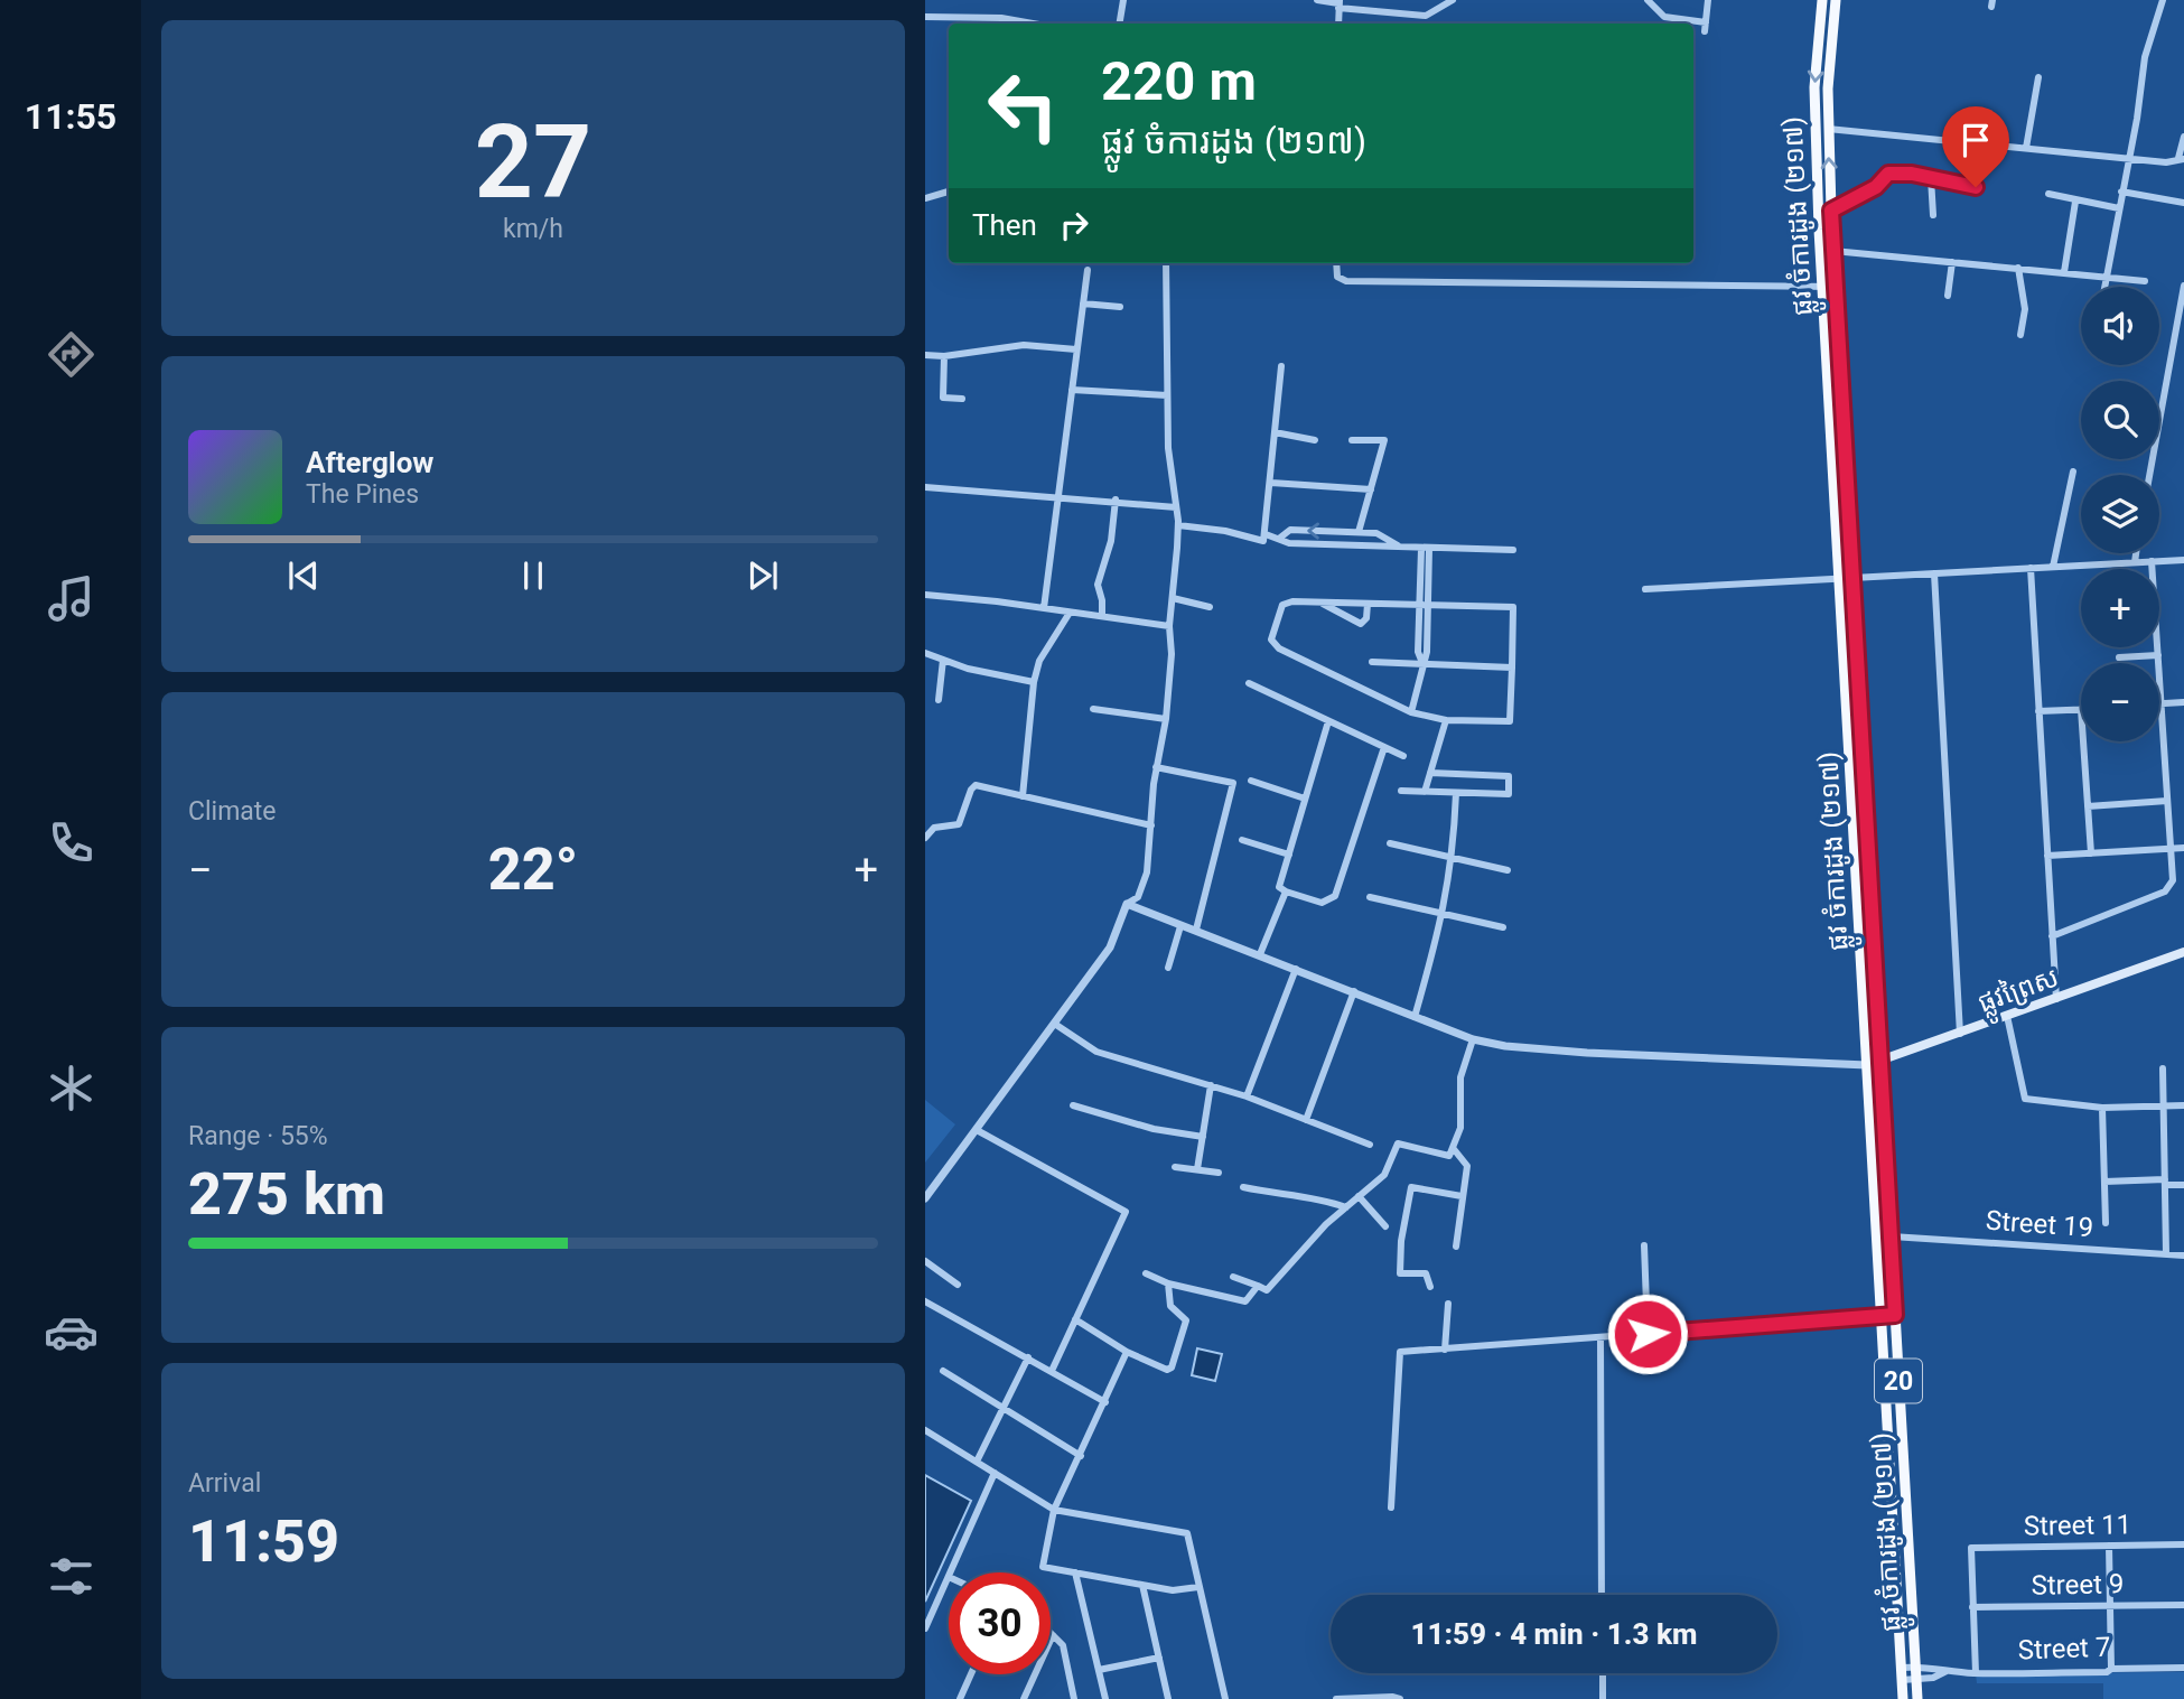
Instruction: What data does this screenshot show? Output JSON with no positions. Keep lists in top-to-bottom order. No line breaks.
{"streets":{"main road":["ផ្លូវ ចំការដូង (២១៧)","ផ្លូវព្រៃស","20"],"street":["Street 19","Street 11","Street 9","Street 7"]},"crossings":[["ផ្លូវ ចំការដូង (២១៧)","ផ្លូវព្រៃស"],["ផ្លូវ ចំការដូង (២១៧)","Street 19"],["ផ្លូវ ចំការដូង (២១៧)","Street 7"],["Street 11","Street 9"]],"page":{"tabs":"11:55","tile":[["27","km/h"],"Climate",["Range · 55%","275 km"],["Arrival","11:59"]],"turn":["220 m","ផ្លូវ ចំការដូង (២១៧)"],"then":"Then","map_buttons":["+","−"],"song":["Afterglow","The Pines"],"heat":["−","22°","+"],"limit":"30","trip":"11:59 · 4 min · 1.3 km"}}
